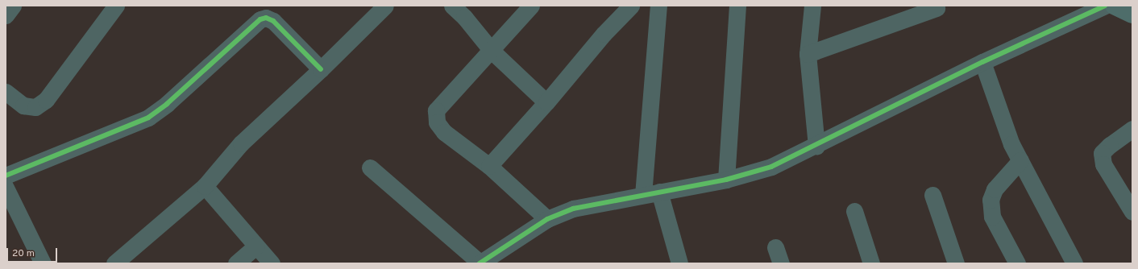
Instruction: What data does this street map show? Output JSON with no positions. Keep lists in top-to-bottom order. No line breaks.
{"scale_bar":"20 m"}
